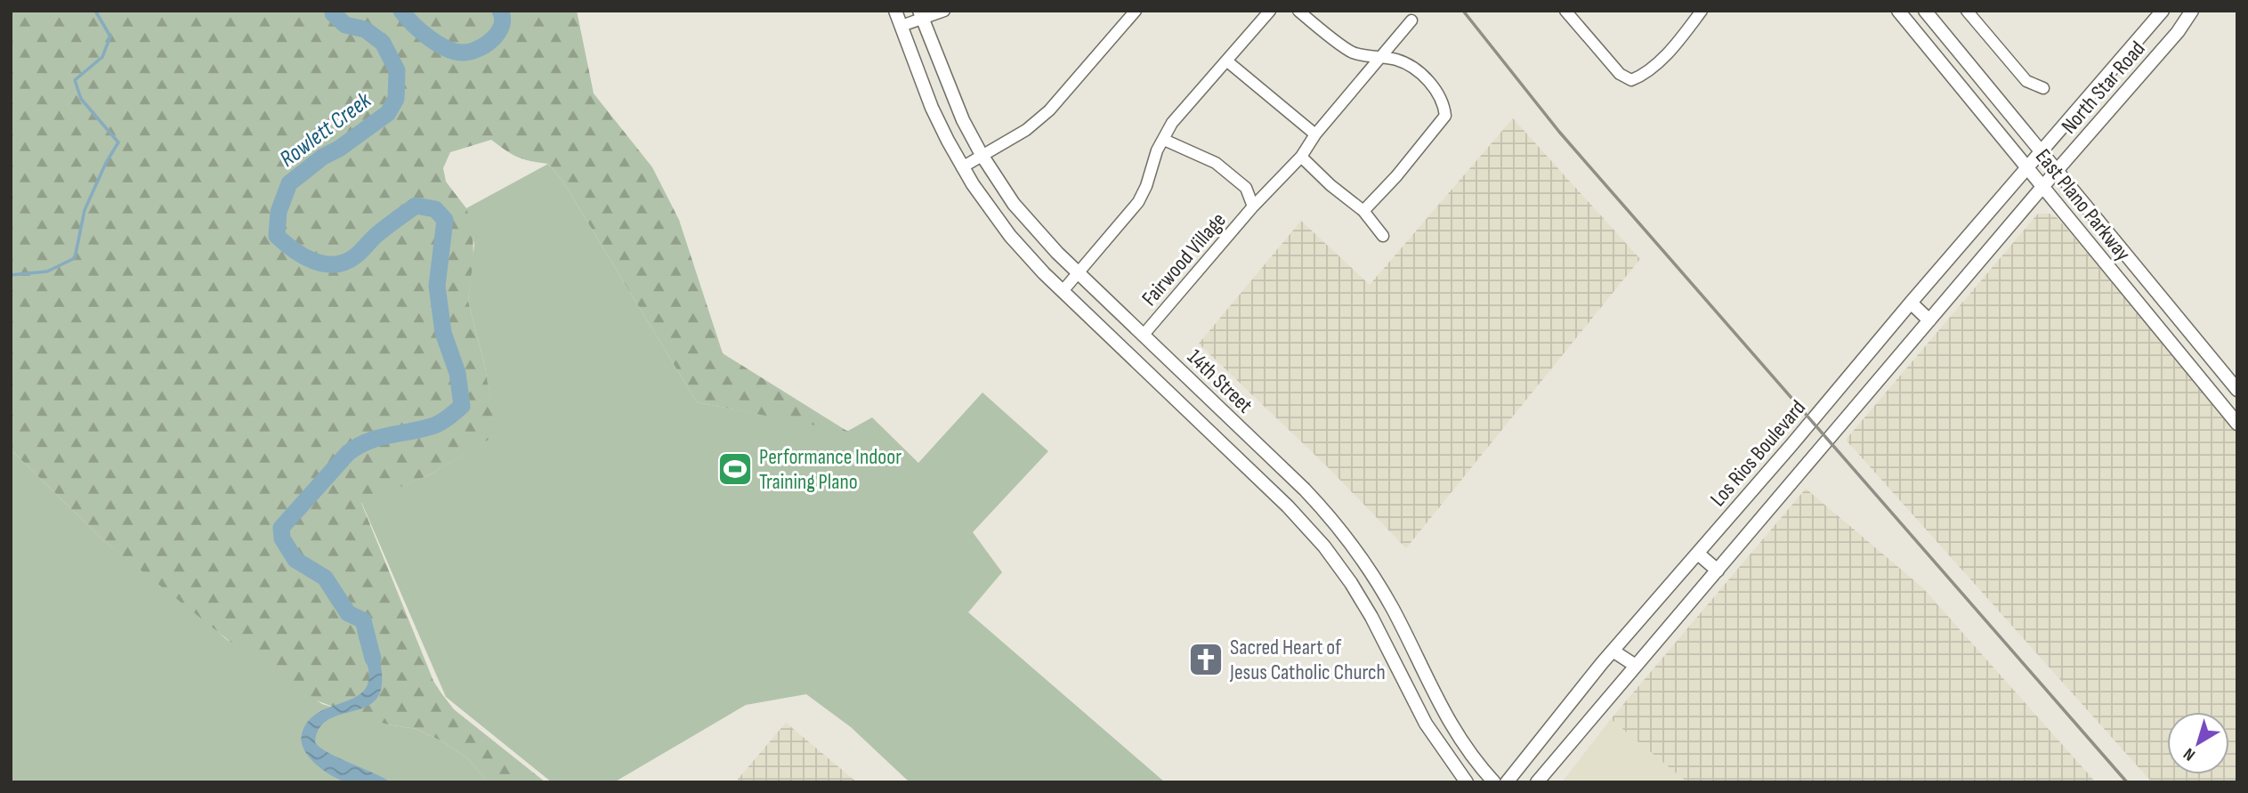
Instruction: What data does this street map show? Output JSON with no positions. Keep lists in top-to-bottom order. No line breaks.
{"streets":{"main road":["North Star Road","East Plano Parkway","14th Street","Los Rios Boulevard"],"street":["Fairwood Village"]},"crossings":[["North Star Road","East Plano Parkway"],["North Star Road","Los Rios Boulevard"],["East Plano Parkway","Los Rios Boulevard"],["Fairwood Village","14th Street"]],"water":["Rowlett Creek"],"places":{"sports":["Performance Indoor Training Plano"],"church":["Sacred Heart of Jesus Catholic Church"]},"north":"bottom left"}
